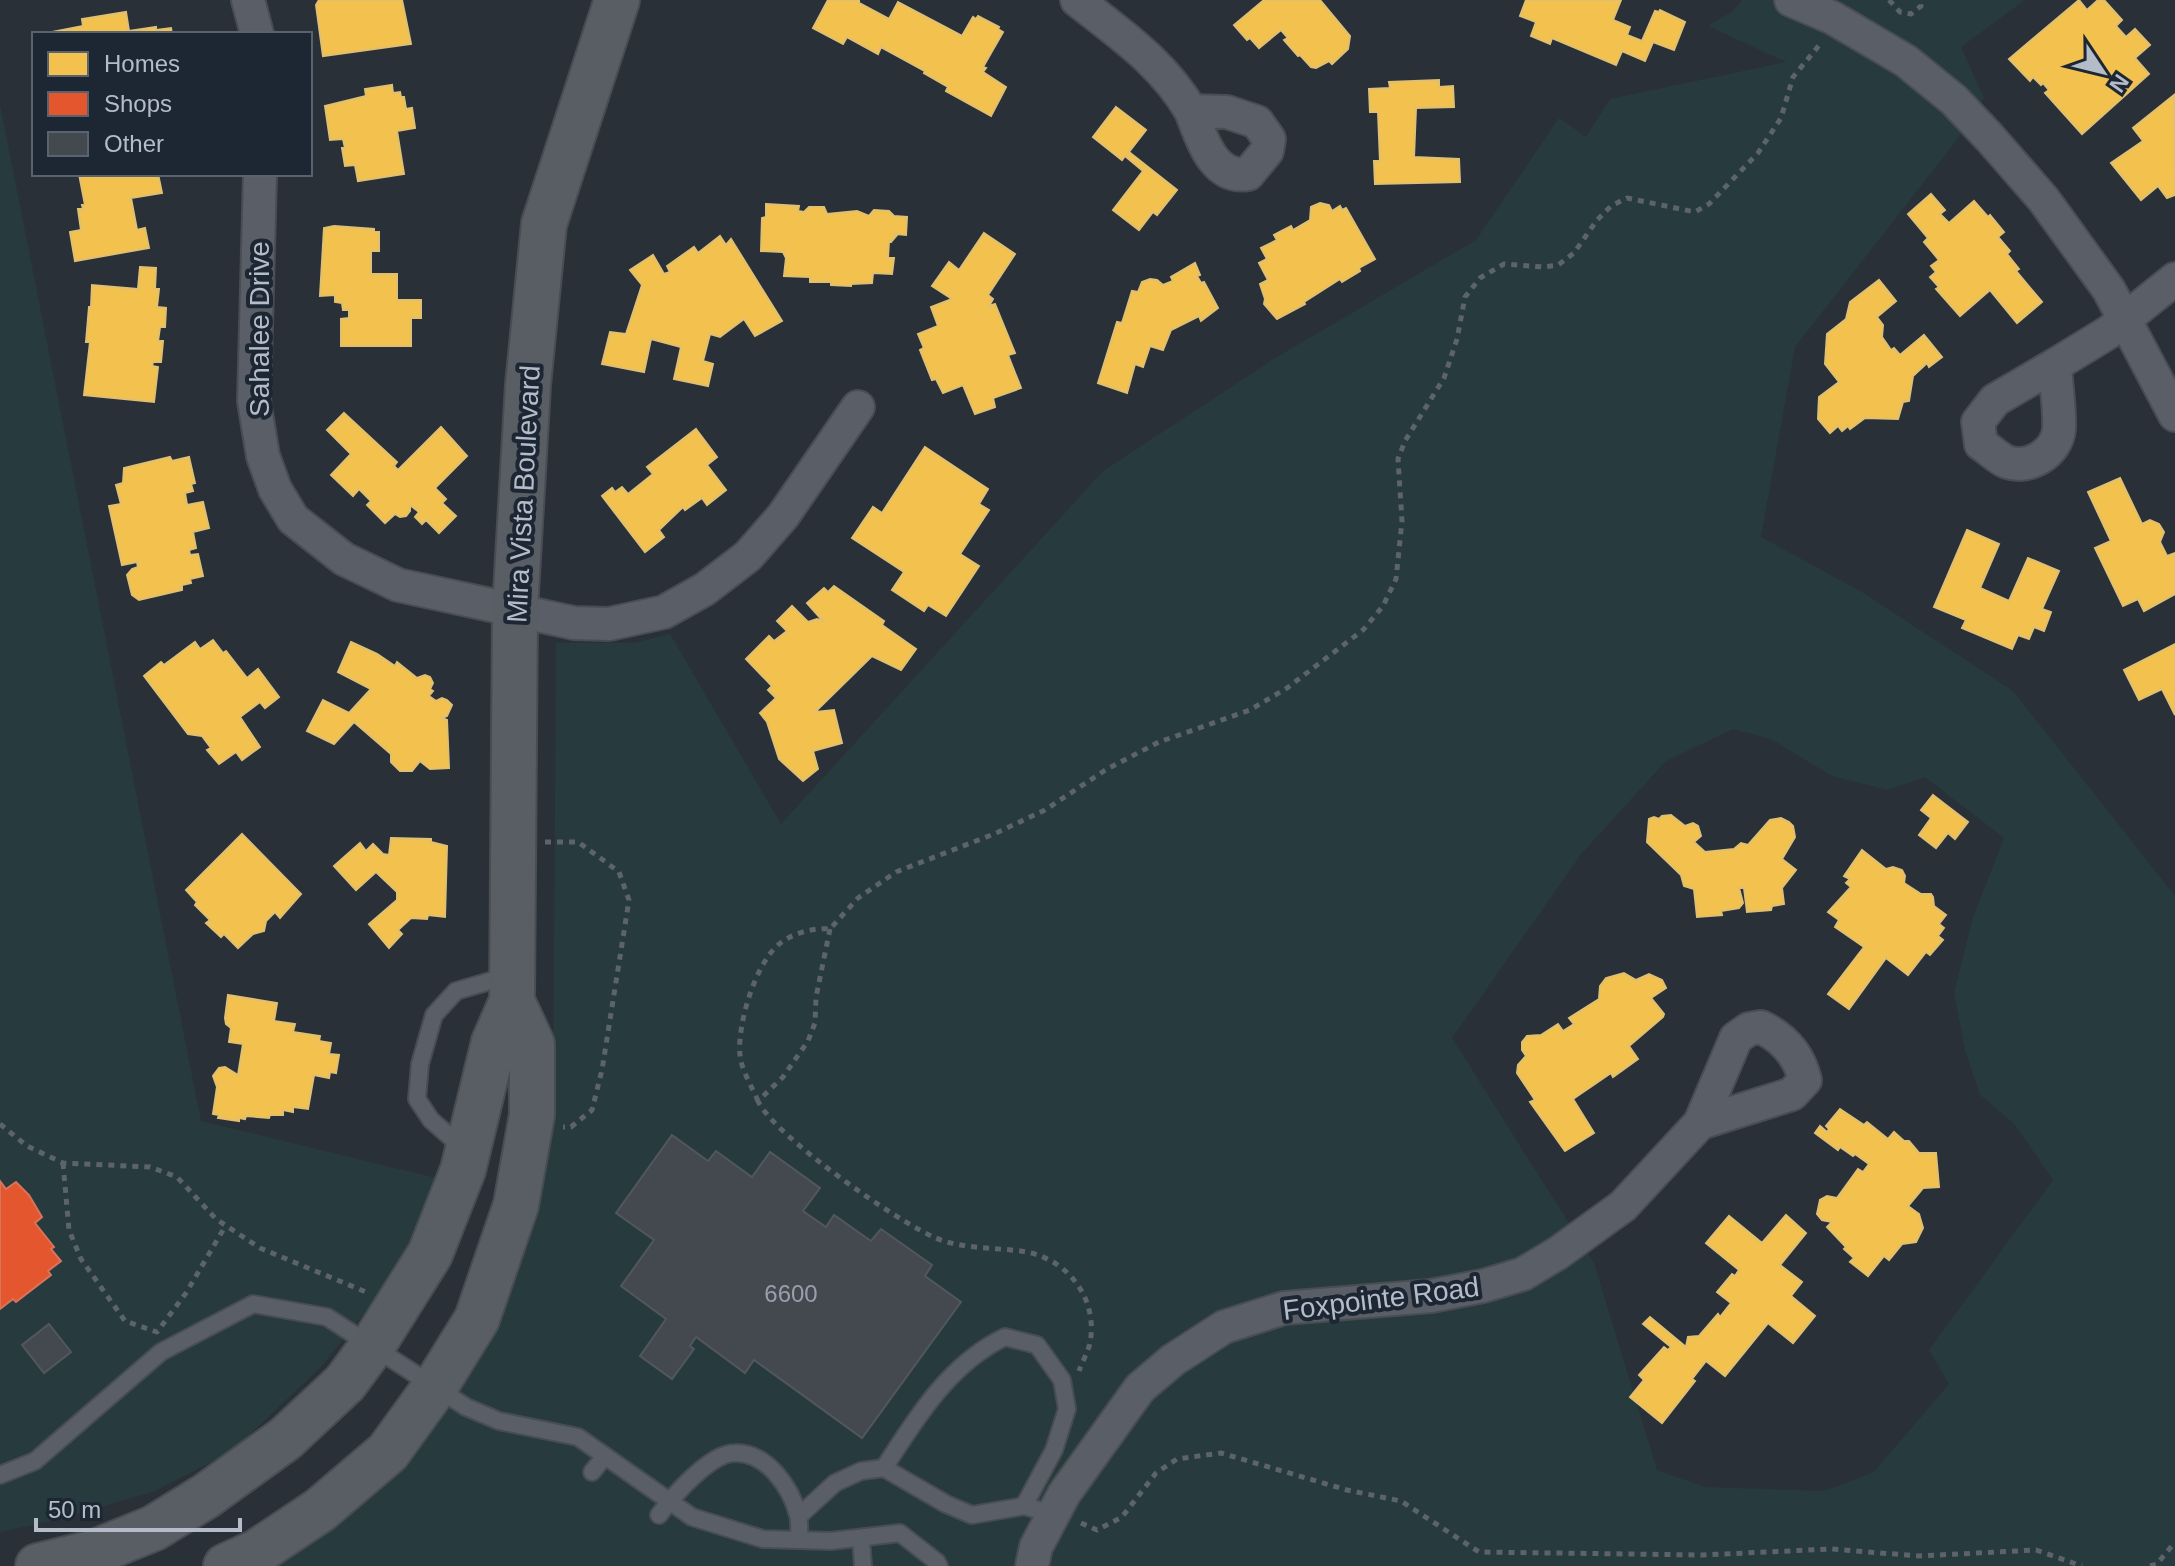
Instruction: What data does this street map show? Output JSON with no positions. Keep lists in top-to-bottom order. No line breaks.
{"streets":{"street":["Sahalee Drive","Mira Vista Boulevard","Foxpointe Road"]},"crossings":[["Sahalee Drive","Mira Vista Boulevard"]],"house_numbers":["6600"],"legend":["Homes","Shops","Other"],"scale_bar":"50 m","north":"bottom right"}
